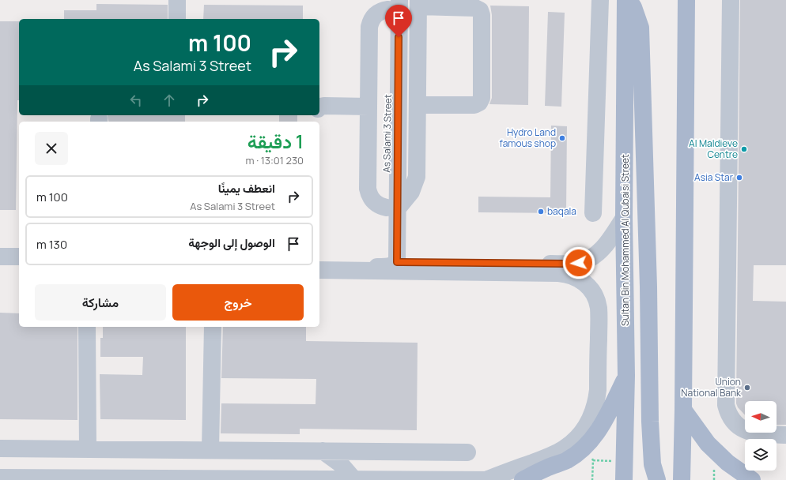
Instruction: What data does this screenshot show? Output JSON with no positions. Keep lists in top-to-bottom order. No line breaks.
{"streets":{"main road":["Sultan Bin Mohammed Al Qubaisi Street"],"street":["As Salami 3 Street"]},"places":["Hydro Land famous shop","Al Maldieve Centre","Asia Star","baqala","Union National Bank"],"north":"left","page":{"turn":["100 m","As Salami 3 Street"],"heading":["1 دقيقة","230 m · 13:01"],"list":[{"name":"انعطف يمينًا","note":"As Salami 3 Street","value":"100 m"},{"name":"الوصول إلى الوجهة","value":"130 m"}],"buttons":["خروج","مشاركة"]}}
